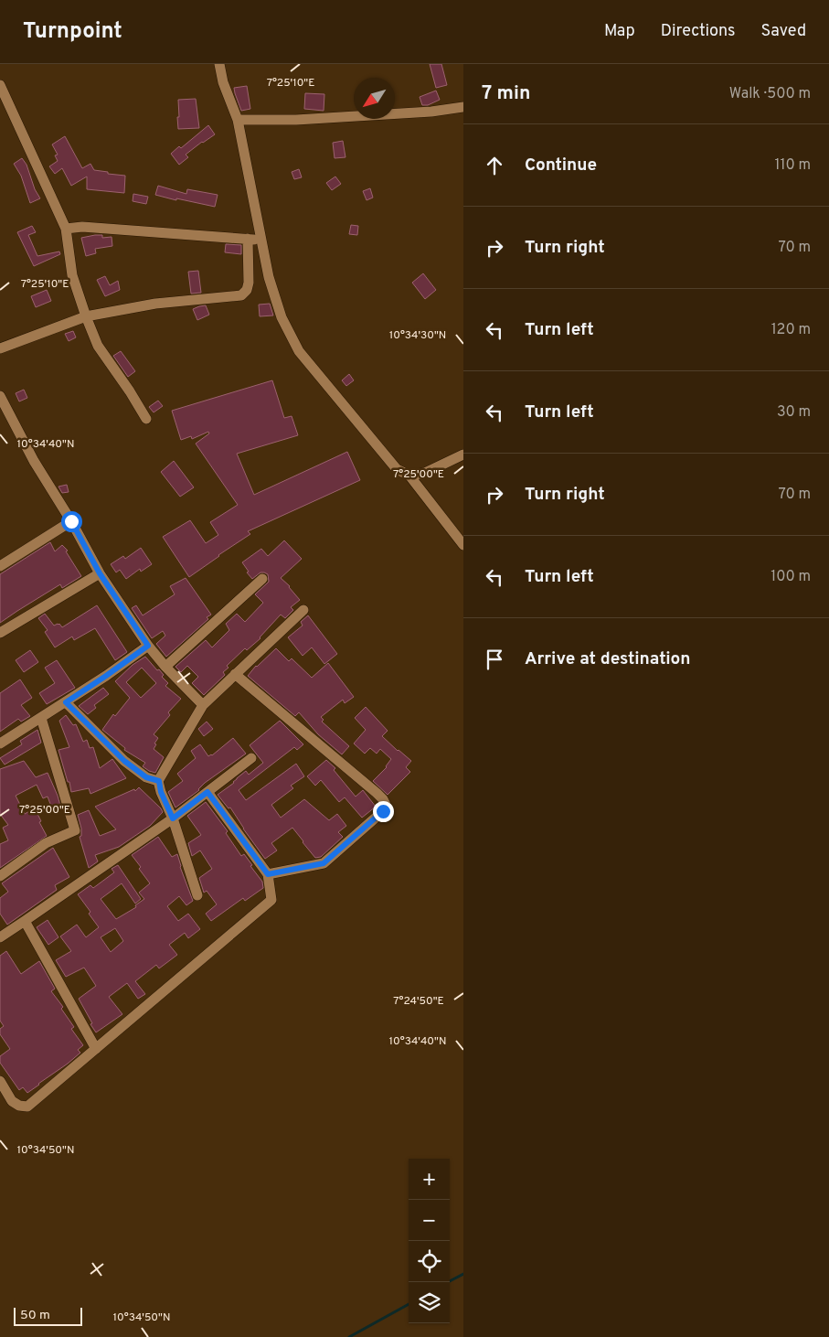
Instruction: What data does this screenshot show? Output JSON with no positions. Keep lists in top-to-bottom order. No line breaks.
{"scale_bar":"50 m","north":"bottom left","page":{"header":"Turnpoint","nav":["Map","Directions","Saved"],"heading":["7 min","Walk · 500 m"],"list":[["Continue","110 m"],["Turn right","70 m"],["Turn left","120 m"],["Turn left","30 m"],["Turn right","70 m"],["Turn left","100 m"],"Arrive at destination"],"map_buttons":["+","−"],"scale":"50 m"},"coordinates":["7°25'10\"E","10°34'30\"N","10°34'40\"N","7°25'00\"E","7°24'50\"E","10°34'50\"N"]}
